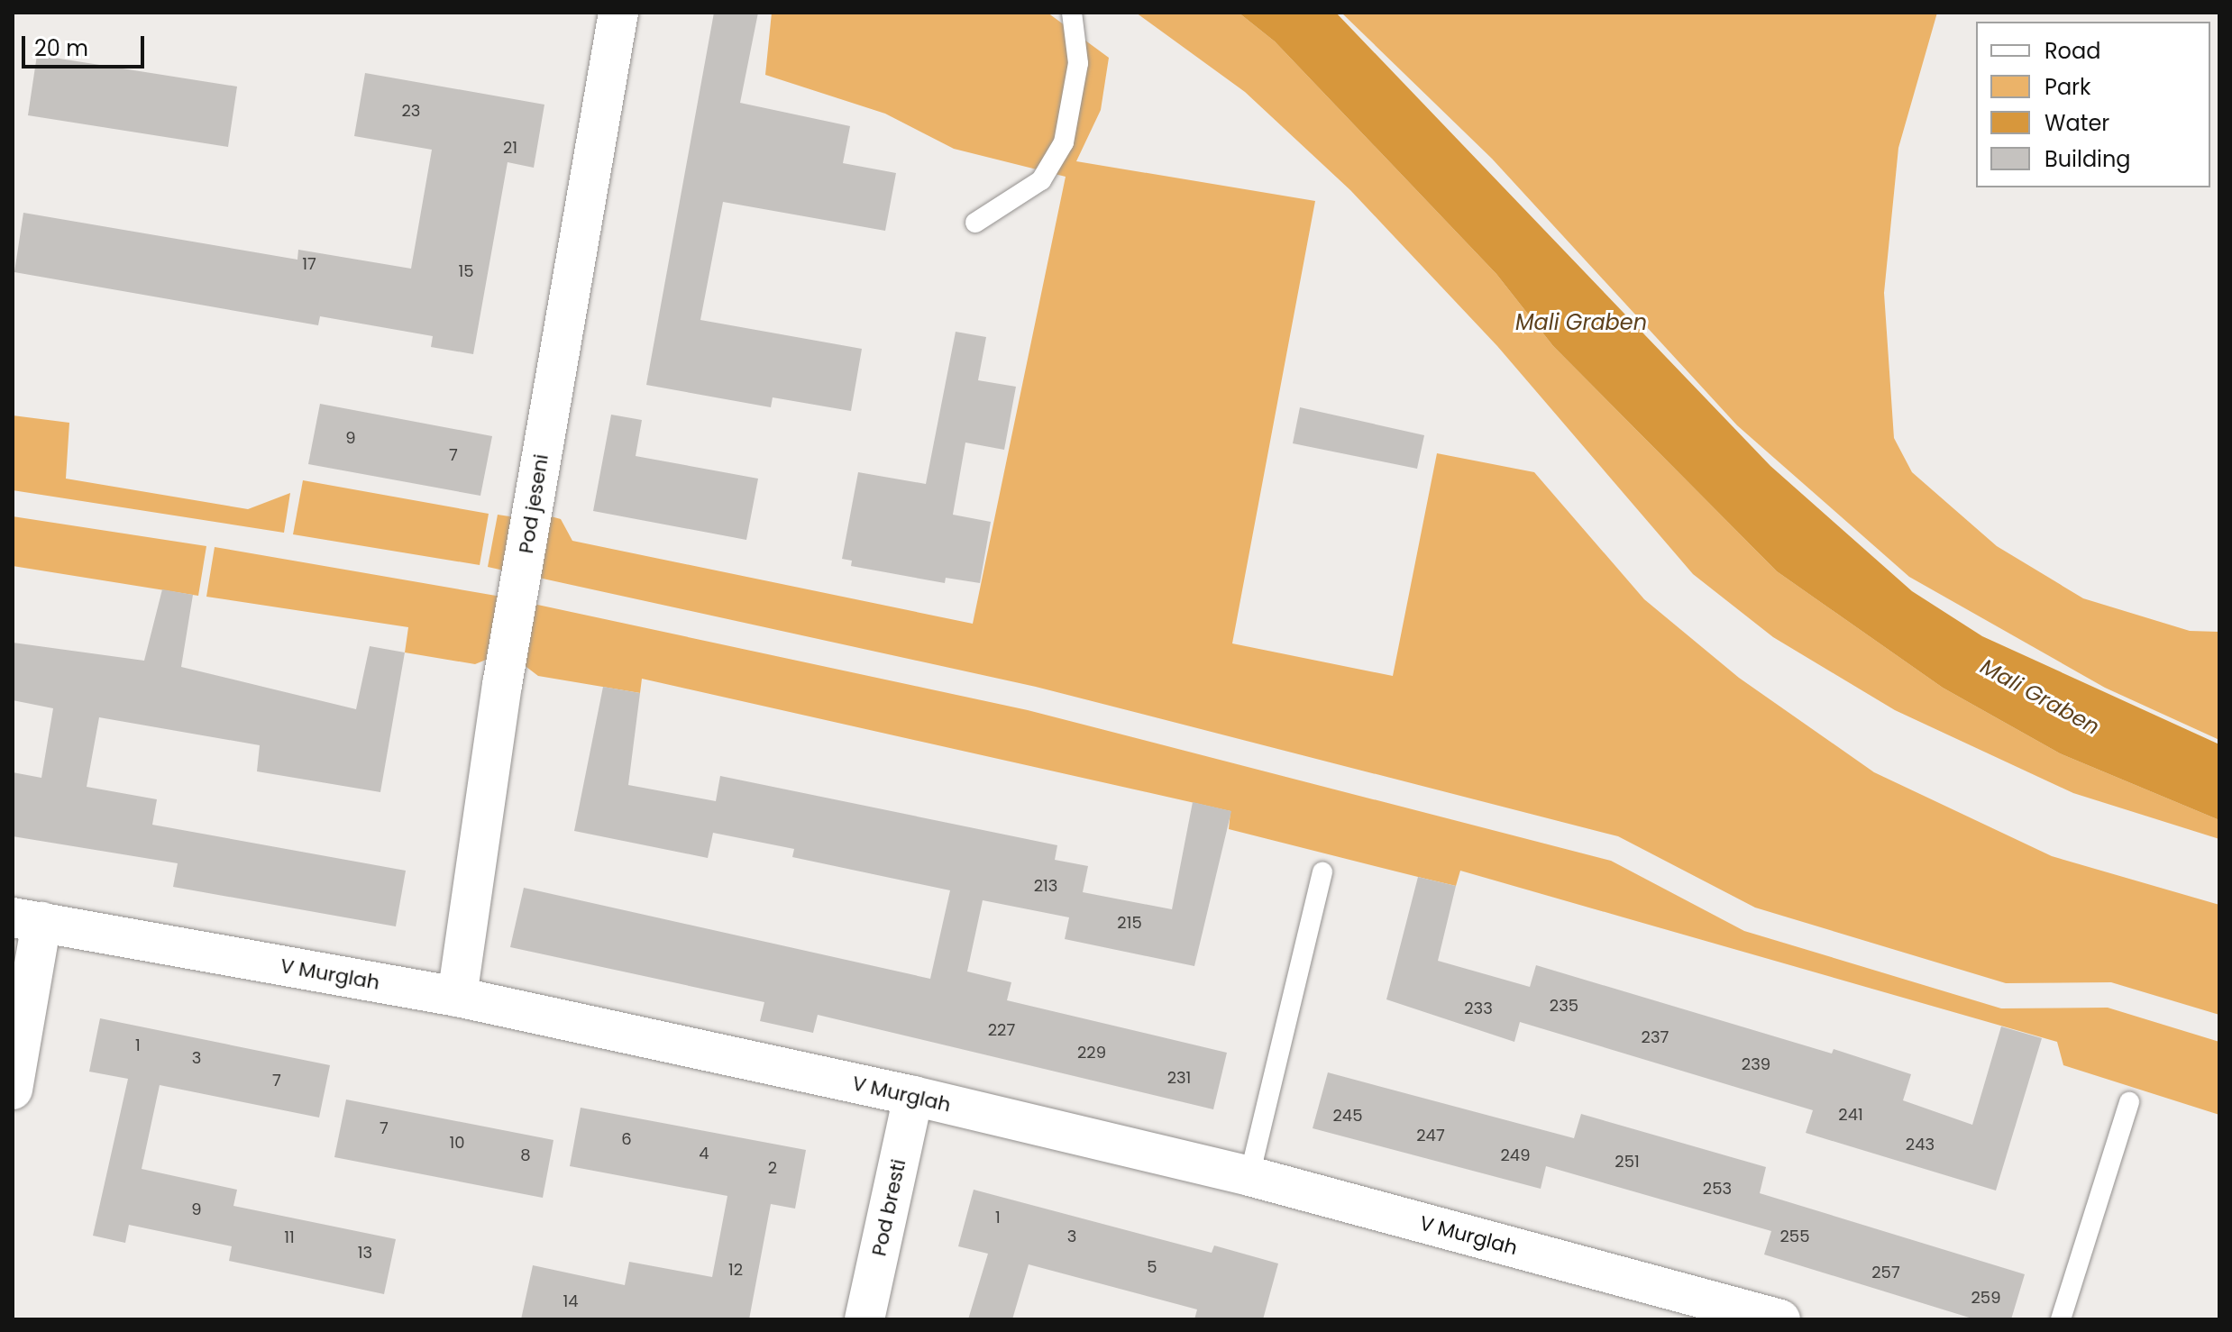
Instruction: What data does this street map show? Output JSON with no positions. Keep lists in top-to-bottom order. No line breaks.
{"streets":{"street":["Pod jeseni","V Murglah","Pod bresti"]},"crossings":[["Pod jeseni","V Murglah"],["V Murglah","Pod bresti"]],"water":["Mali Graben"],"house_numbers":["23","21","17","15","9","7","213","215","235","233","227","237","1","229","3","239","231","7","241","245","7","247","6","10","243","4","8","249","251","2","253","9","1","3","255","11","13","5","12","257","259","14"],"legend":["Road","Park","Water","Building"],"scale_bar":"20 m"}
